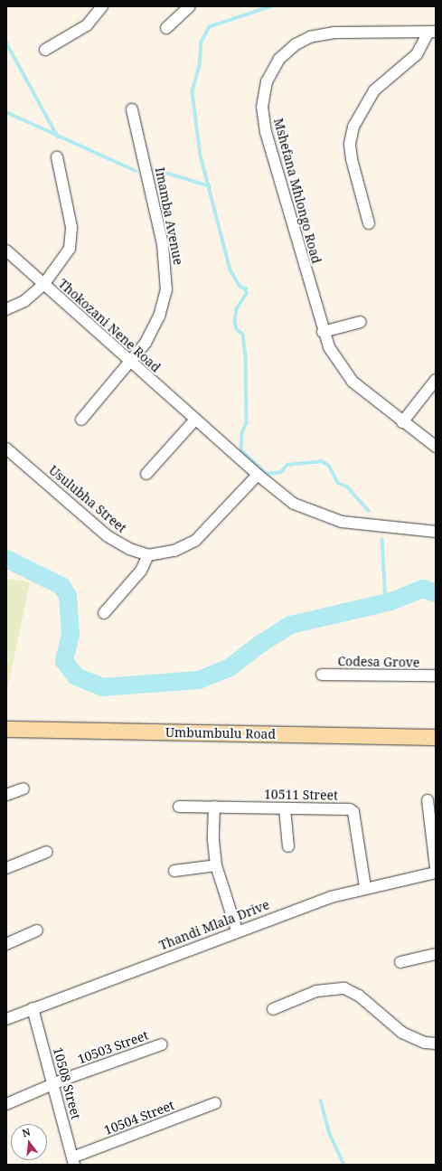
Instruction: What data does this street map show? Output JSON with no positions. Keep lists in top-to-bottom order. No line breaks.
{"streets":{"main road":["Umbumbulu Road"],"street":["Mshefana Mhlongo Road","Imamba Avenue","Thokozani Nene Road","Usulubha Street","Codesa Grove","10511 Street","Thandi Mlala Drive","10503 Street","10508 Street","10504 Street"]},"crossings":[["Imamba Avenue","Thokozani Nene Road"],["Thokozani Nene Road","Usulubha Street"],["10511 Street","Thandi Mlala Drive"],["Thandi Mlala Drive","10508 Street"],["10503 Street","10508 Street"],["10508 Street","10504 Street"]],"north":"top"}
